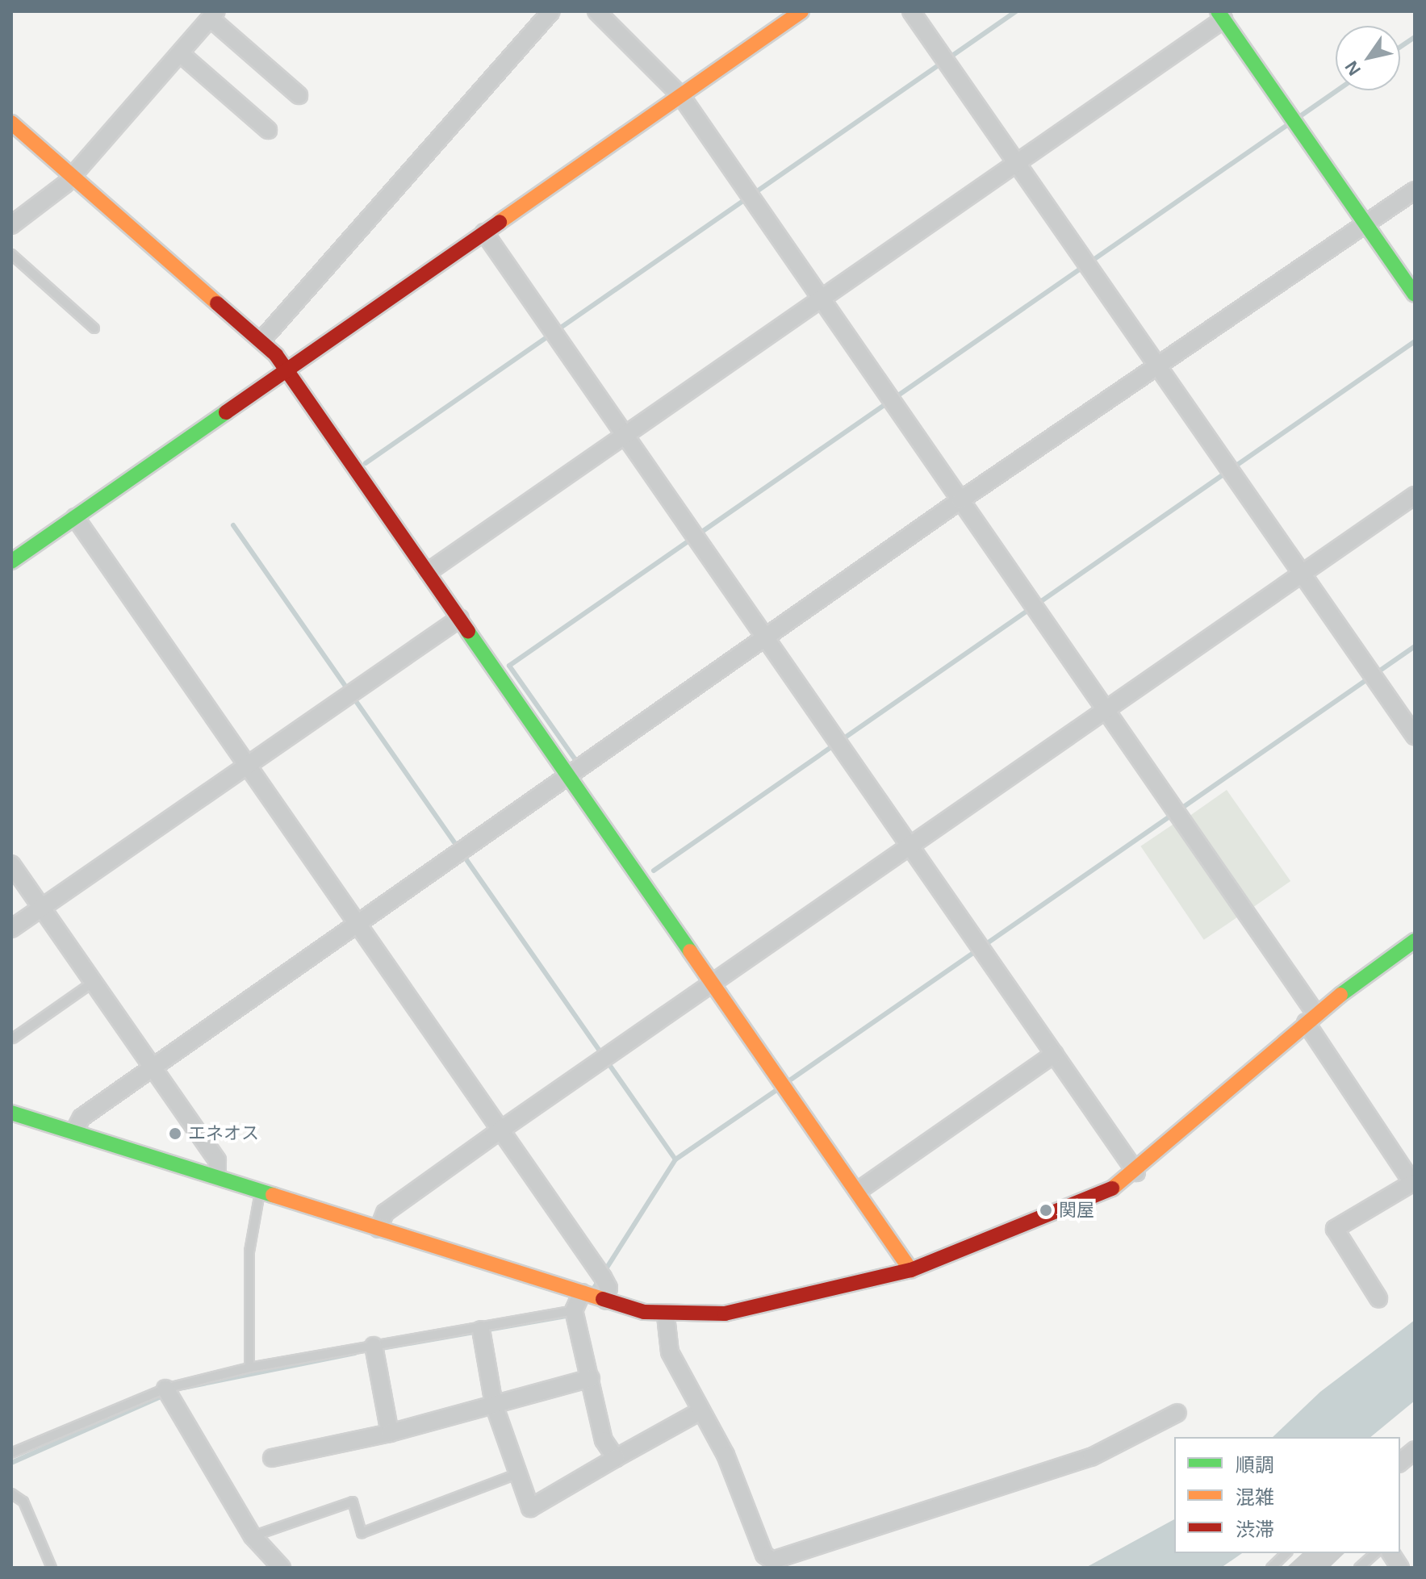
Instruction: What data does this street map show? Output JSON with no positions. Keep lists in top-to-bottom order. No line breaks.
{"places":["エネオス","関屋"],"legend":["順調","混雑","渋滞"],"north":"bottom left"}
